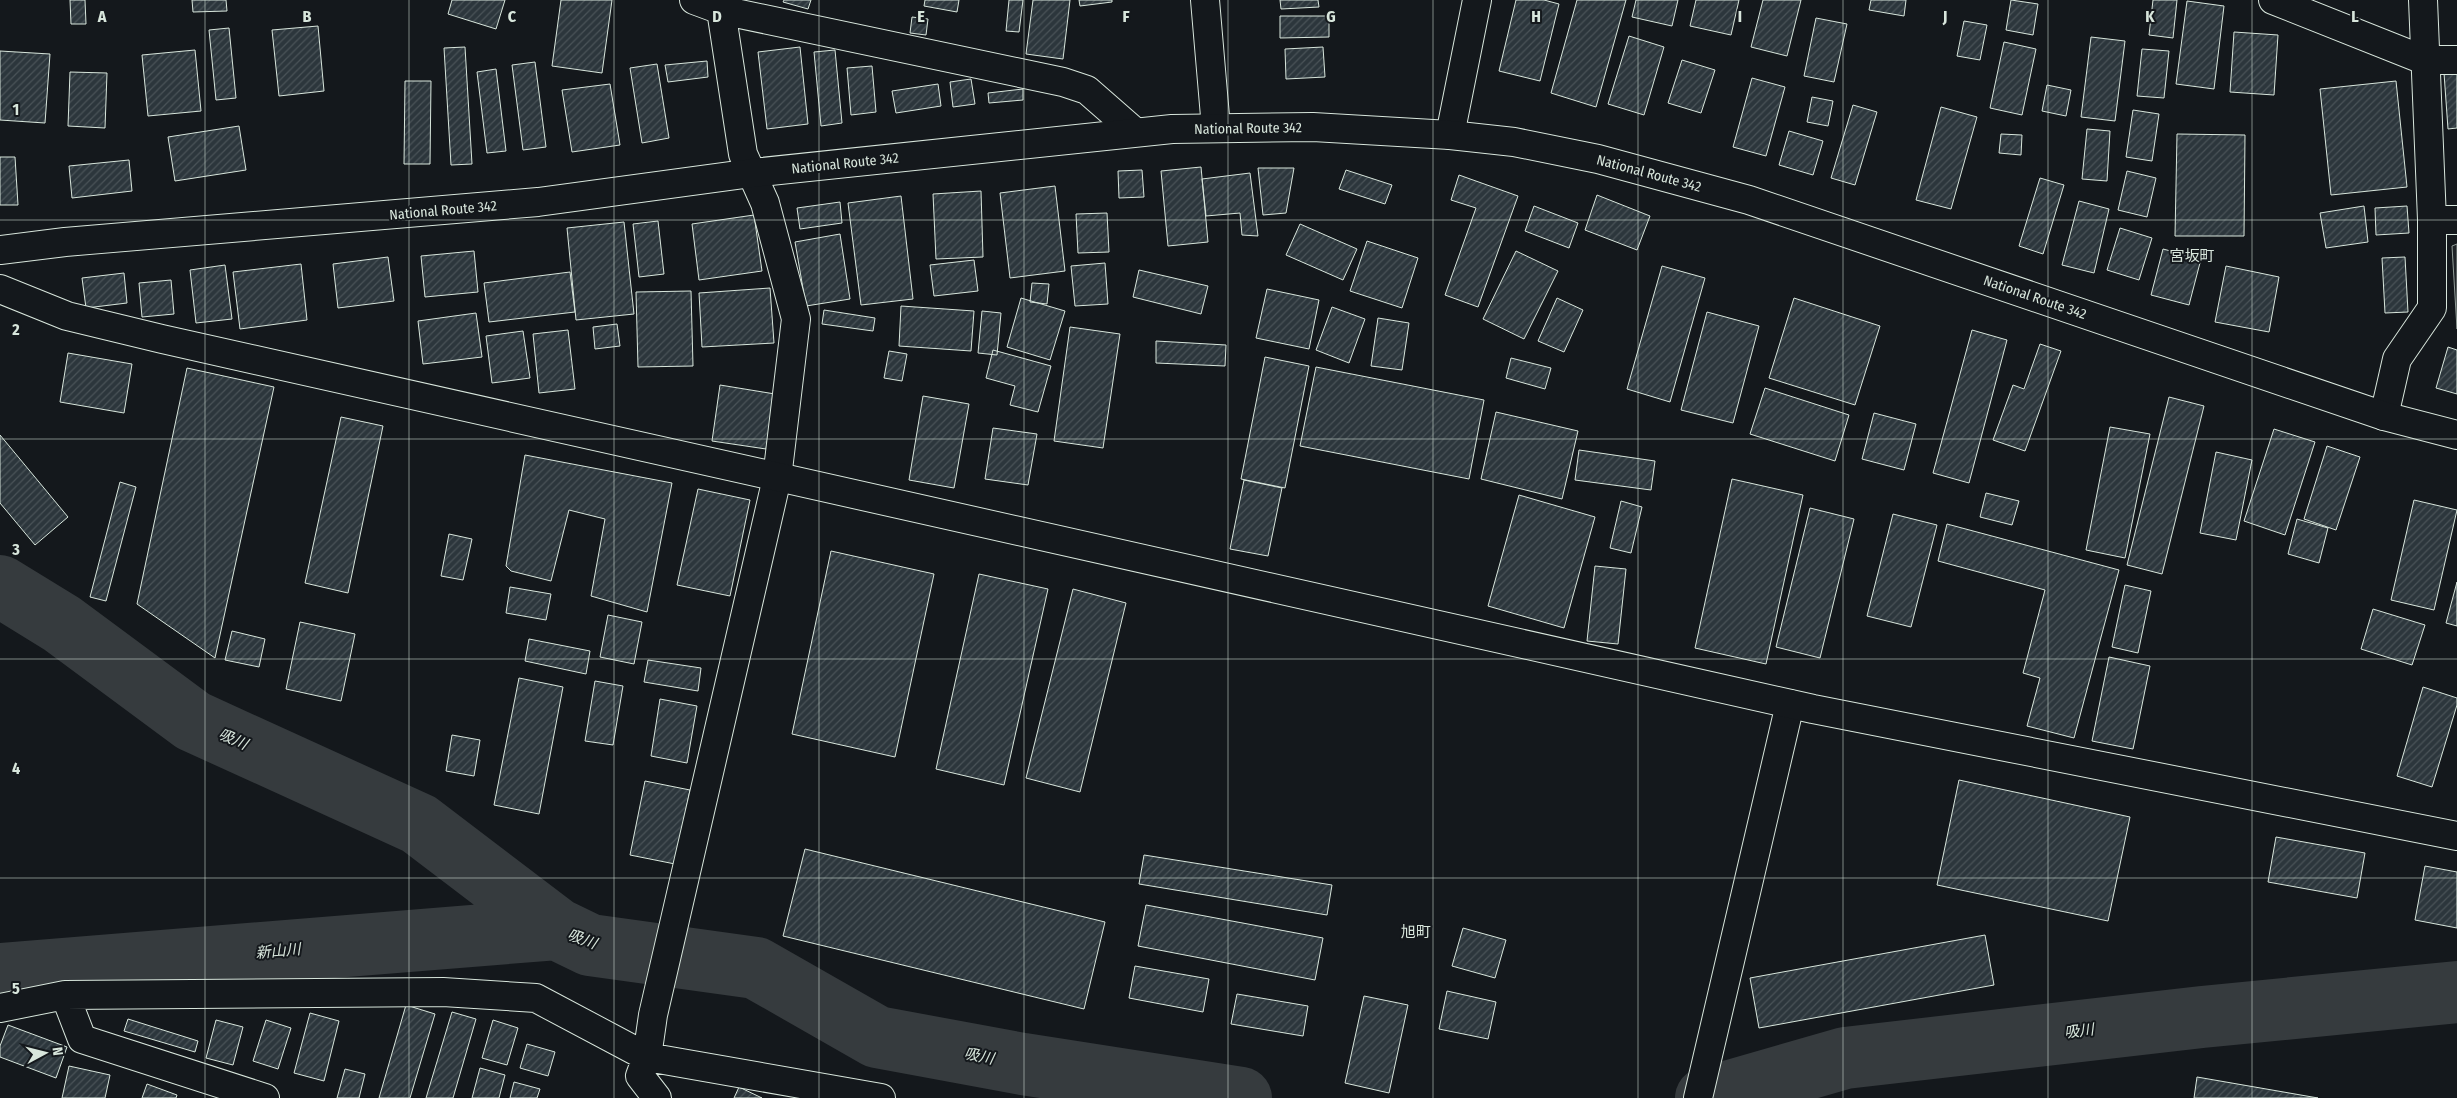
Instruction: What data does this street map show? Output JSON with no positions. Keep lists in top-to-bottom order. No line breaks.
{"streets":{"main road":["National Route 342"]},"districts":["宮坂町","旭町"],"water":["吸川","新山川"],"north":"right","grid":{"columns":["A","B","C","D","E","F","G","H","I","J","K","L"],"rows":["1","2","3","4","5"]}}
